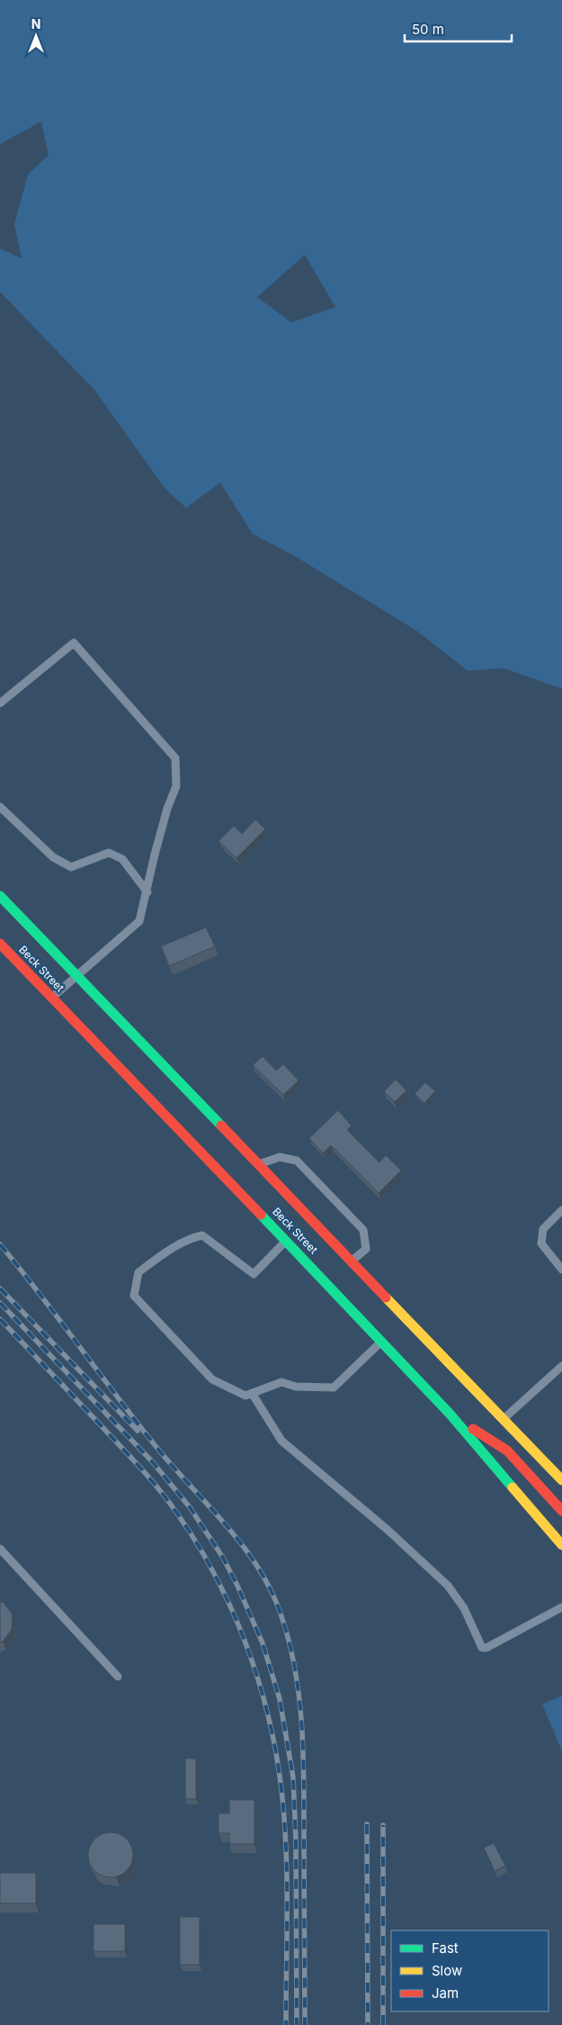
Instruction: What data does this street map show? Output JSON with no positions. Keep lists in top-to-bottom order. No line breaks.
{"streets":{"main road":["Beck Street"]},"legend":["Fast","Slow","Jam"],"scale_bar":"50 m","north":"top"}
